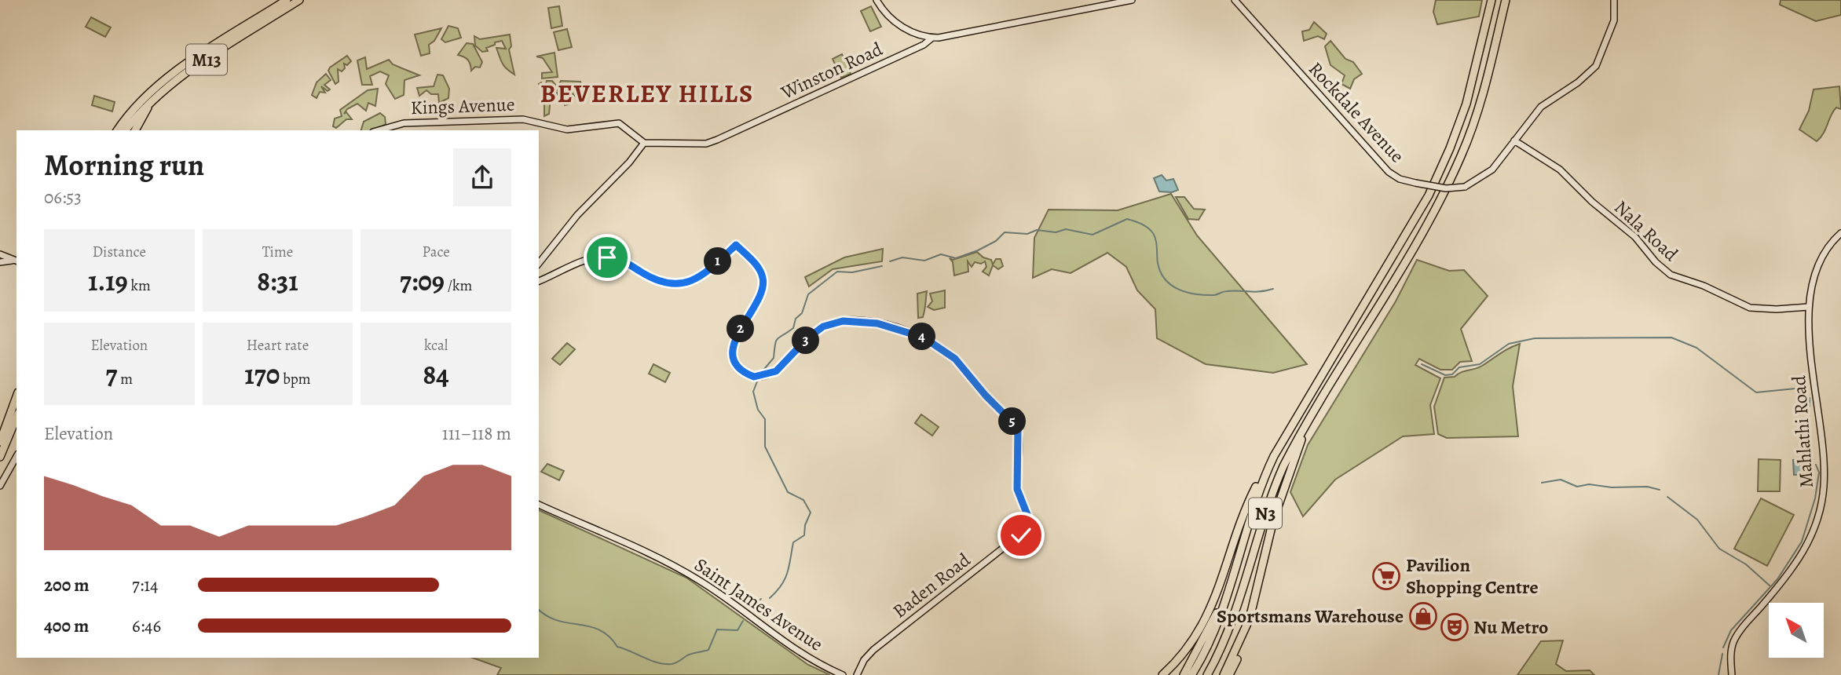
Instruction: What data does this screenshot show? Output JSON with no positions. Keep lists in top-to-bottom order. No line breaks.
{"streets":{"highway":["M13","N3"],"street":["Winston Road","Kings Avenue","Rockdale Avenue","Nala Road","Mahlathi Road","Baden Road","Saint James Avenue"]},"crossings":[["Winston Road","Kings Avenue"],["Rockdale Avenue","Nala Road"],["Nala Road","Mahlathi Road"]],"districts":["BEVERLEY HILLS"],"places":{"supermarket":["Pavilion Shopping Centre"],"shop":["Sportsmans Warehouse"],"theatre":["Nu Metro"]},"north":"top left","page":{"heading":["Morning run","06:53"],"stats":[["Distance","1.19 km"],["Time","8:31"],["Pace","7:09 /km"],["Elevation","7 m"],["Heart rate","170 bpm"],["kcal","84"]],"pins":["1","2","4","3","5"],"chart":["Elevation","111–118 m"],"list":[{"name":"200 m","note":"7:14"},{"name":"400 m","note":"6:46"}]}}
